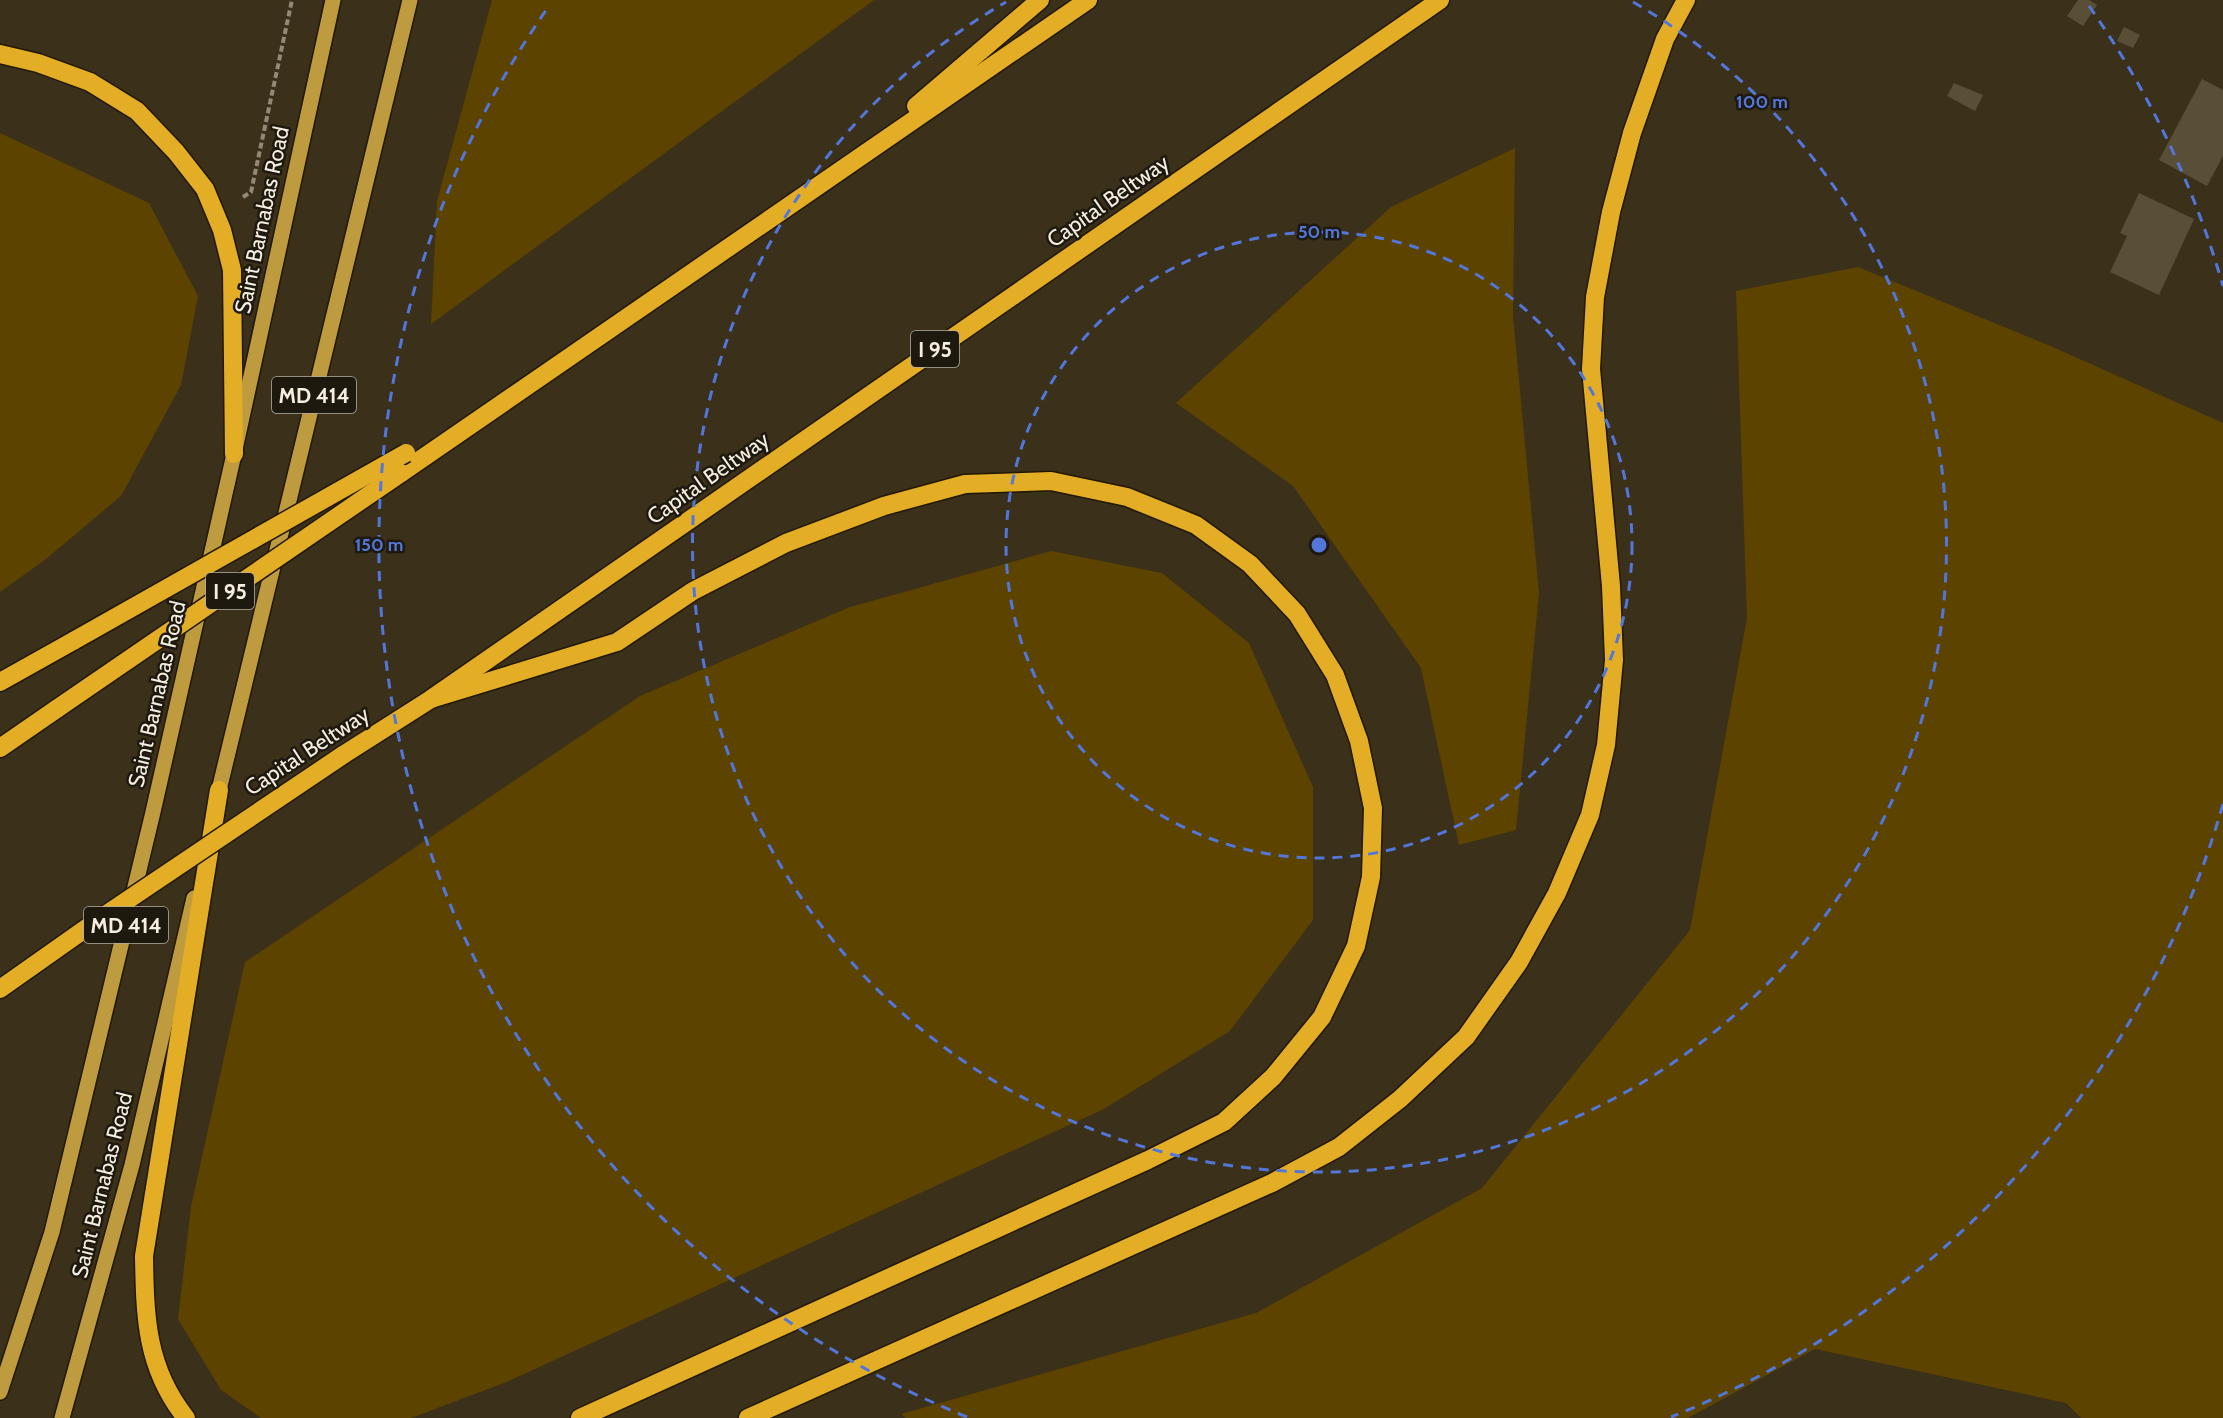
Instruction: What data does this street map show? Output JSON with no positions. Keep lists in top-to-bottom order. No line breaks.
{"streets":{"highway":["Capital Beltway","I 95"],"main road":["Saint Barnabas Road","MD 414"]},"rings":["100 m","50 m","150 m"]}
